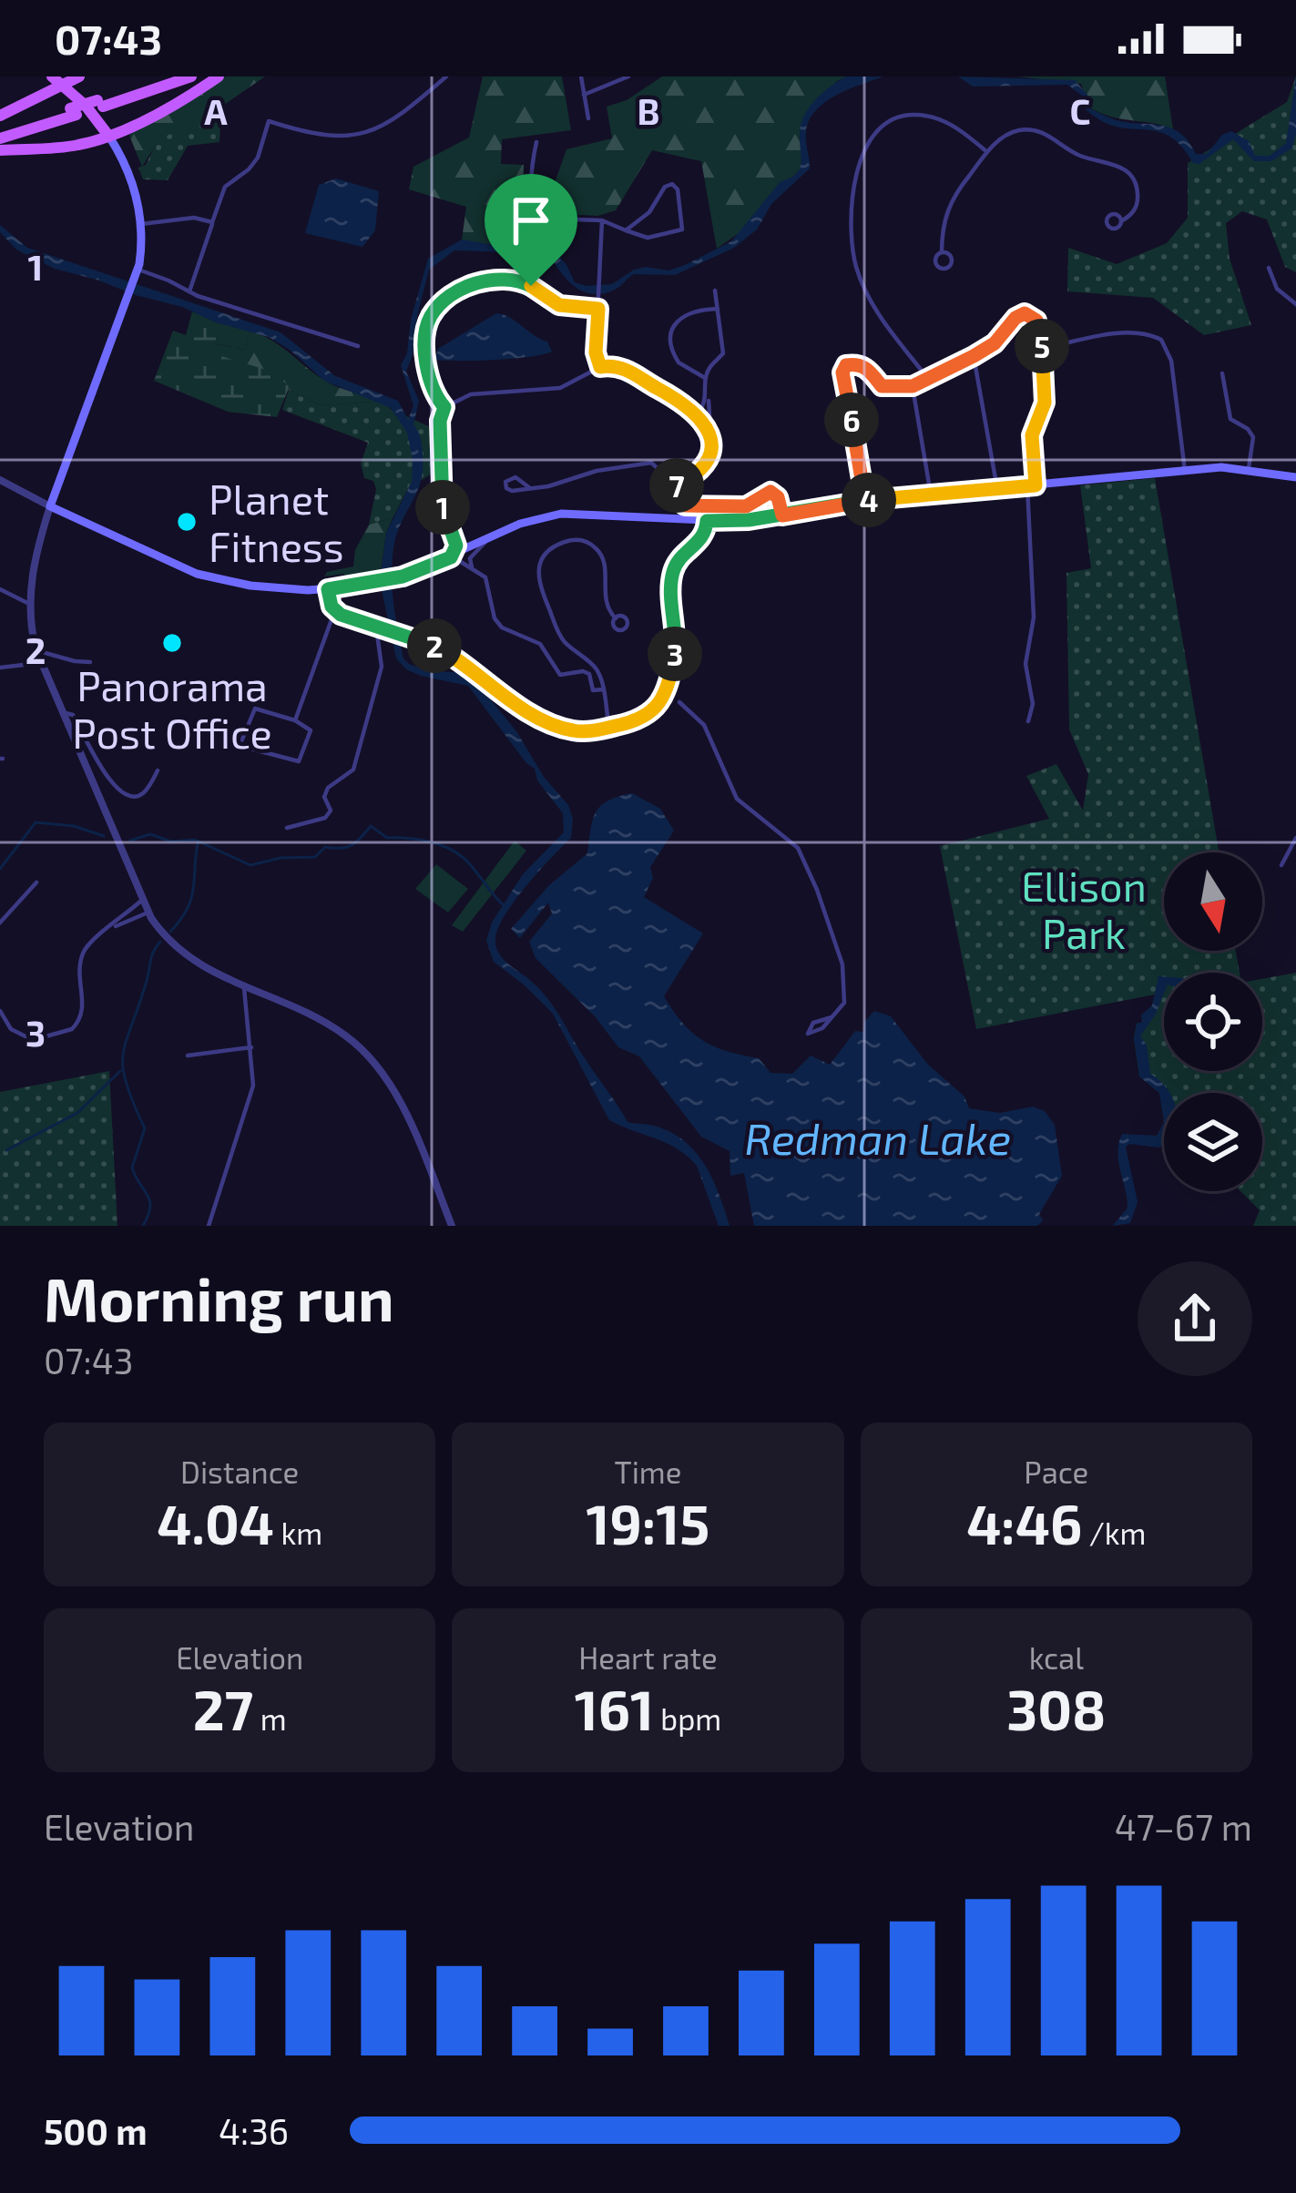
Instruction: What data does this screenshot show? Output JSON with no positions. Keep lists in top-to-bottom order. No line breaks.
{"water":["Redman Lake"],"parks":["Ellison Park"],"places":["Planet Fitness","Panorama Post Office"],"north":"bottom","page":{"status":"07:43","pins":["5","6","7","4","1","2","3"],"heading":["Morning run","07:43"],"stats":[["Distance","4.04 km"],["Time","19:15"],["Pace","4:46 /km"],["Elevation","27 m"],["Heart rate","161 bpm"],["kcal","308"]],"chart":["Elevation","47–67 m"],"list":[{"name":"500 m","note":"4:36"}]},"grid":{"columns":["A","B","C"],"rows":["1","2","3"]}}
